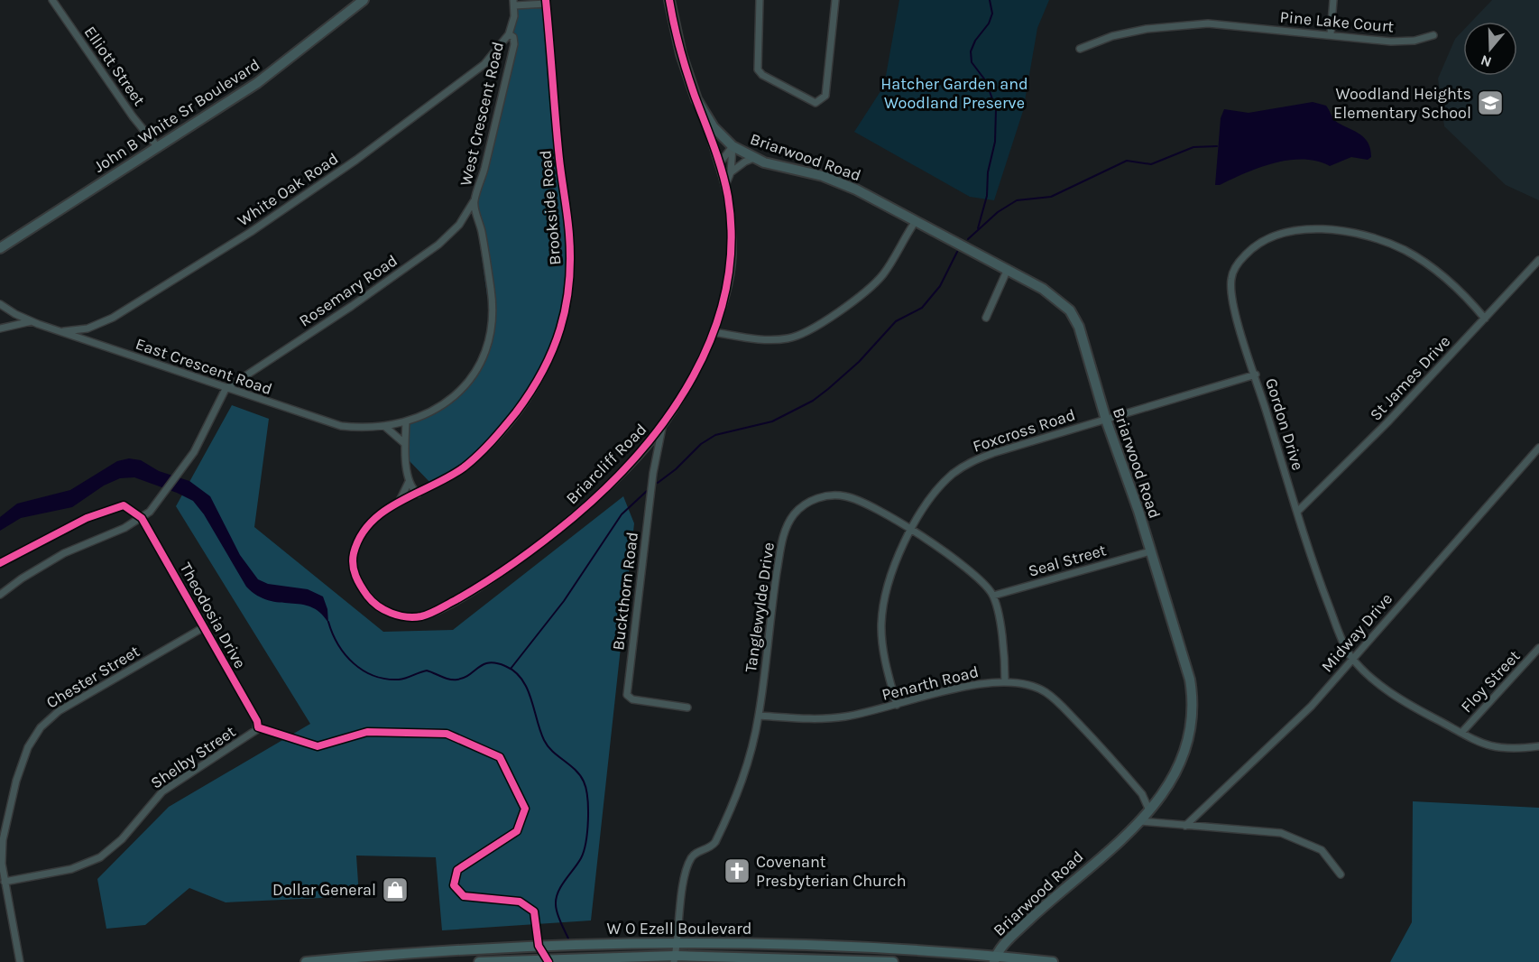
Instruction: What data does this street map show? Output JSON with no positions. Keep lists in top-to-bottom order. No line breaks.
{"streets":{"main road":["W O Ezell Boulevard"],"street":["Pine Lake Court","Elliott Street","West Crescent Road","John B White Sr Boulevard","Briarwood Road","White Oak Road","Brookside Road","Rosemary Road","East Crescent Road","St James Drive","Gordon Drive","Foxcross Road","Briarcliff Road","Seal Street","Buckthorn Road","Tanglewylde Drive","Theodosia Drive","Midway Drive","Chester Street","Floy Street","Penarth Road","Shelby Street"]},"crossings":[["Elliott Street","John B White Sr Boulevard"],["West Crescent Road","White Oak Road"],["West Crescent Road","Brookside Road"],["West Crescent Road","Rosemary Road"],["West Crescent Road","East Crescent Road"],["Briarwood Road","Foxcross Road"],["Briarwood Road","Briarcliff Road"],["Briarwood Road","Seal Street"],["Briarwood Road","Penarth Road"],["Briarwood Road","W O Ezell Boulevard"],["White Oak Road","East Crescent Road"],["Brookside Road","Briarcliff Road"],["Rosemary Road","East Crescent Road"],["St James Drive","Gordon Drive"],["Gordon Drive","Foxcross Road"],["Gordon Drive","Midway Drive"],["Gordon Drive","Floy Street"],["Foxcross Road","Tanglewylde Drive"],["Foxcross Road","Penarth Road"],["Briarcliff Road","Buckthorn Road"],["Seal Street","Tanglewylde Drive"],["Tanglewylde Drive","Penarth Road"],["Tanglewylde Drive","W O Ezell Boulevard"],["Theodosia Drive","Chester Street"],["Theodosia Drive","Shelby Street"],["Chester Street","Shelby Street"]],"parks":["Hatcher Garden and Woodland Preserve"],"places":{"school or university":["Woodland Heights Elementary School"],"church":["Covenant Presbyterian Church"],"shop":["Dollar General"]},"north":"bottom"}
